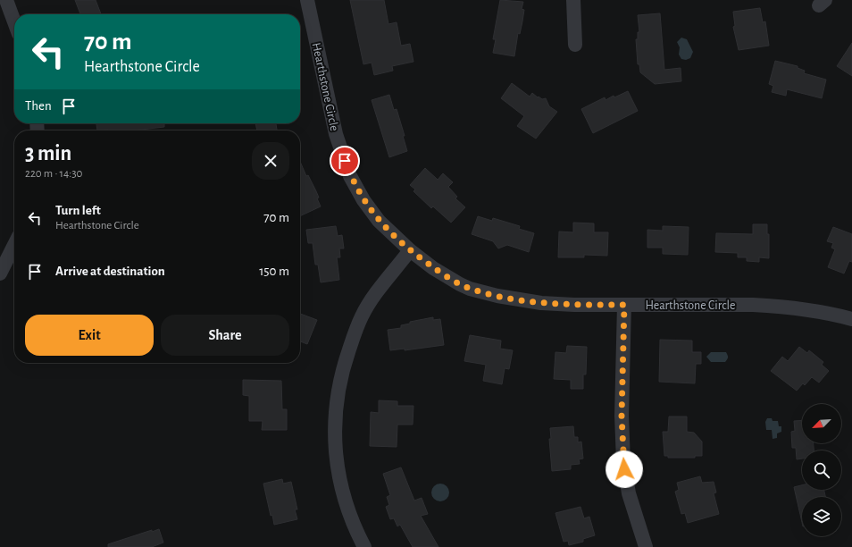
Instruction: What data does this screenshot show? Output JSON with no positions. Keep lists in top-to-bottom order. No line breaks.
{"streets":{"street":["Hearthstone Circle"]},"north":"bottom left","page":{"turn":["70 m","Hearthstone Circle"],"then":"Then","heading":["3 min","220 m · 14:30"],"list":[{"name":"Turn left","note":"Hearthstone Circle","value":"70 m"},{"name":"Arrive at destination","value":"150 m"}],"buttons":["Exit","Share"]}}
